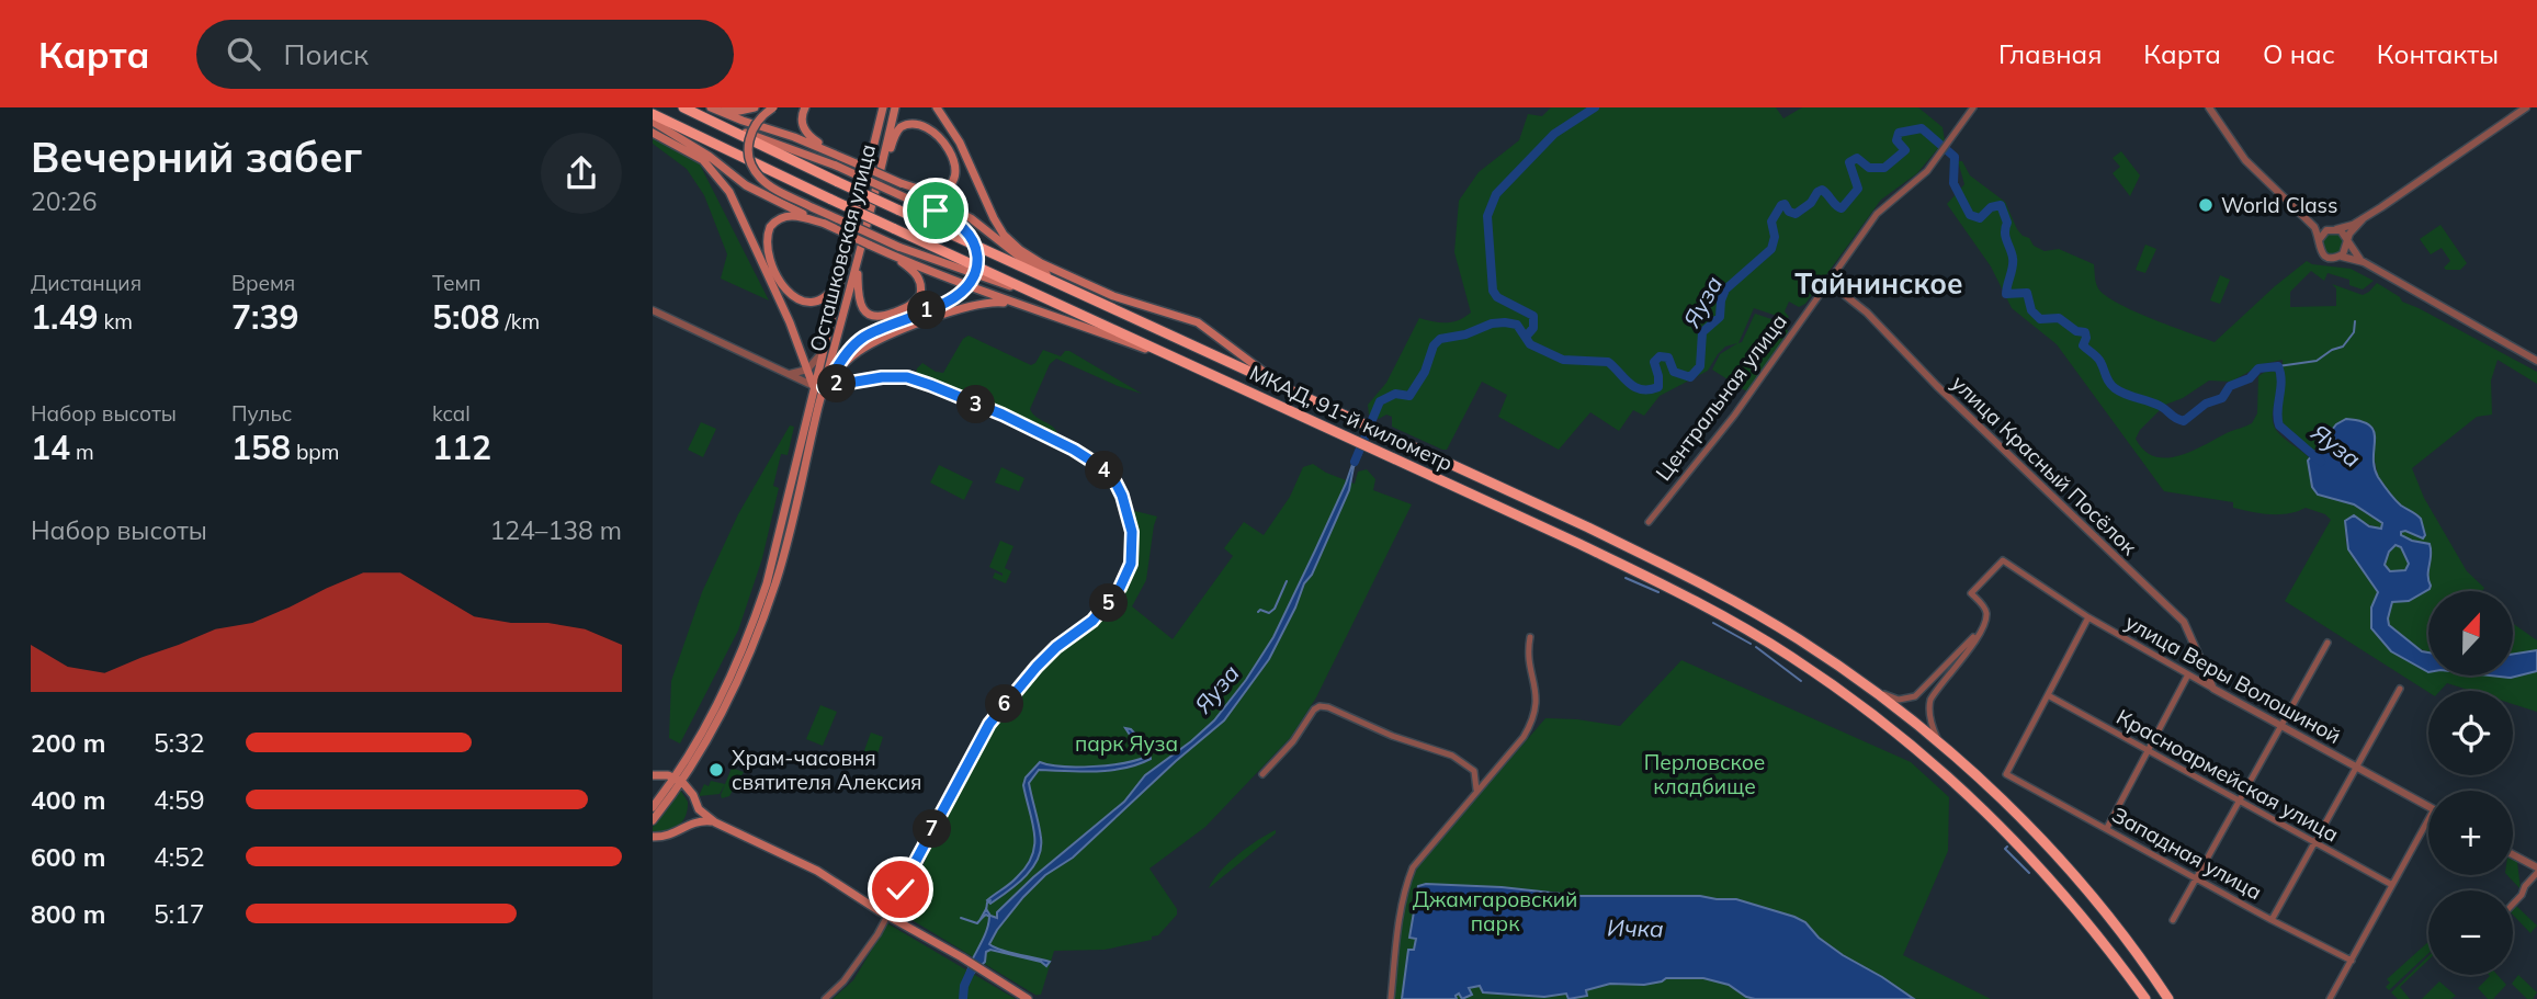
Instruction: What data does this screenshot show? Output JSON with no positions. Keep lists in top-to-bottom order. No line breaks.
{"streets":{"highway":["МКАД, 91-й километр"],"main road":["Осташковская улица"],"street":["Центральная улица","улица Красный Посёлок","улица Веры Волошиной","Красноармейская улица","Западная улица"]},"crossings":[["Центральная улица","улица Красный Посёлок"],["улица Красный Посёлок","улица Веры Волошиной"],["Красноармейская улица","Западная улица"]],"districts":["Тайнинское"],"water":["Яуза","Ичка"],"parks":["парк Яуза","Перловское кладбище","Джамгаровский парк"],"places":["World Class","Храм-часовня святителя Алексия"],"north":"top","page":{"header":"Карта","search":"Поиск","nav":["Главная","Карта","О нас","Контакты"],"heading":["Вечерний забег","20:26"],"stats":[["Дистанция","1.49 km"],["Время","7:39"],["Темп","5:08 /km"],["Набор высоты","14 m"],["Пульс","158 bpm"],["kcal","112"]],"pins":["1","2","3","4","5","6","7"],"chart":["Набор высоты","124–138 m"],"map_buttons":["+","−"],"list":[{"name":"200 m","note":"5:32"},{"name":"400 m","note":"4:59"},{"name":"600 m","note":"4:52"},{"name":"800 m","note":"5:17"}]}}
